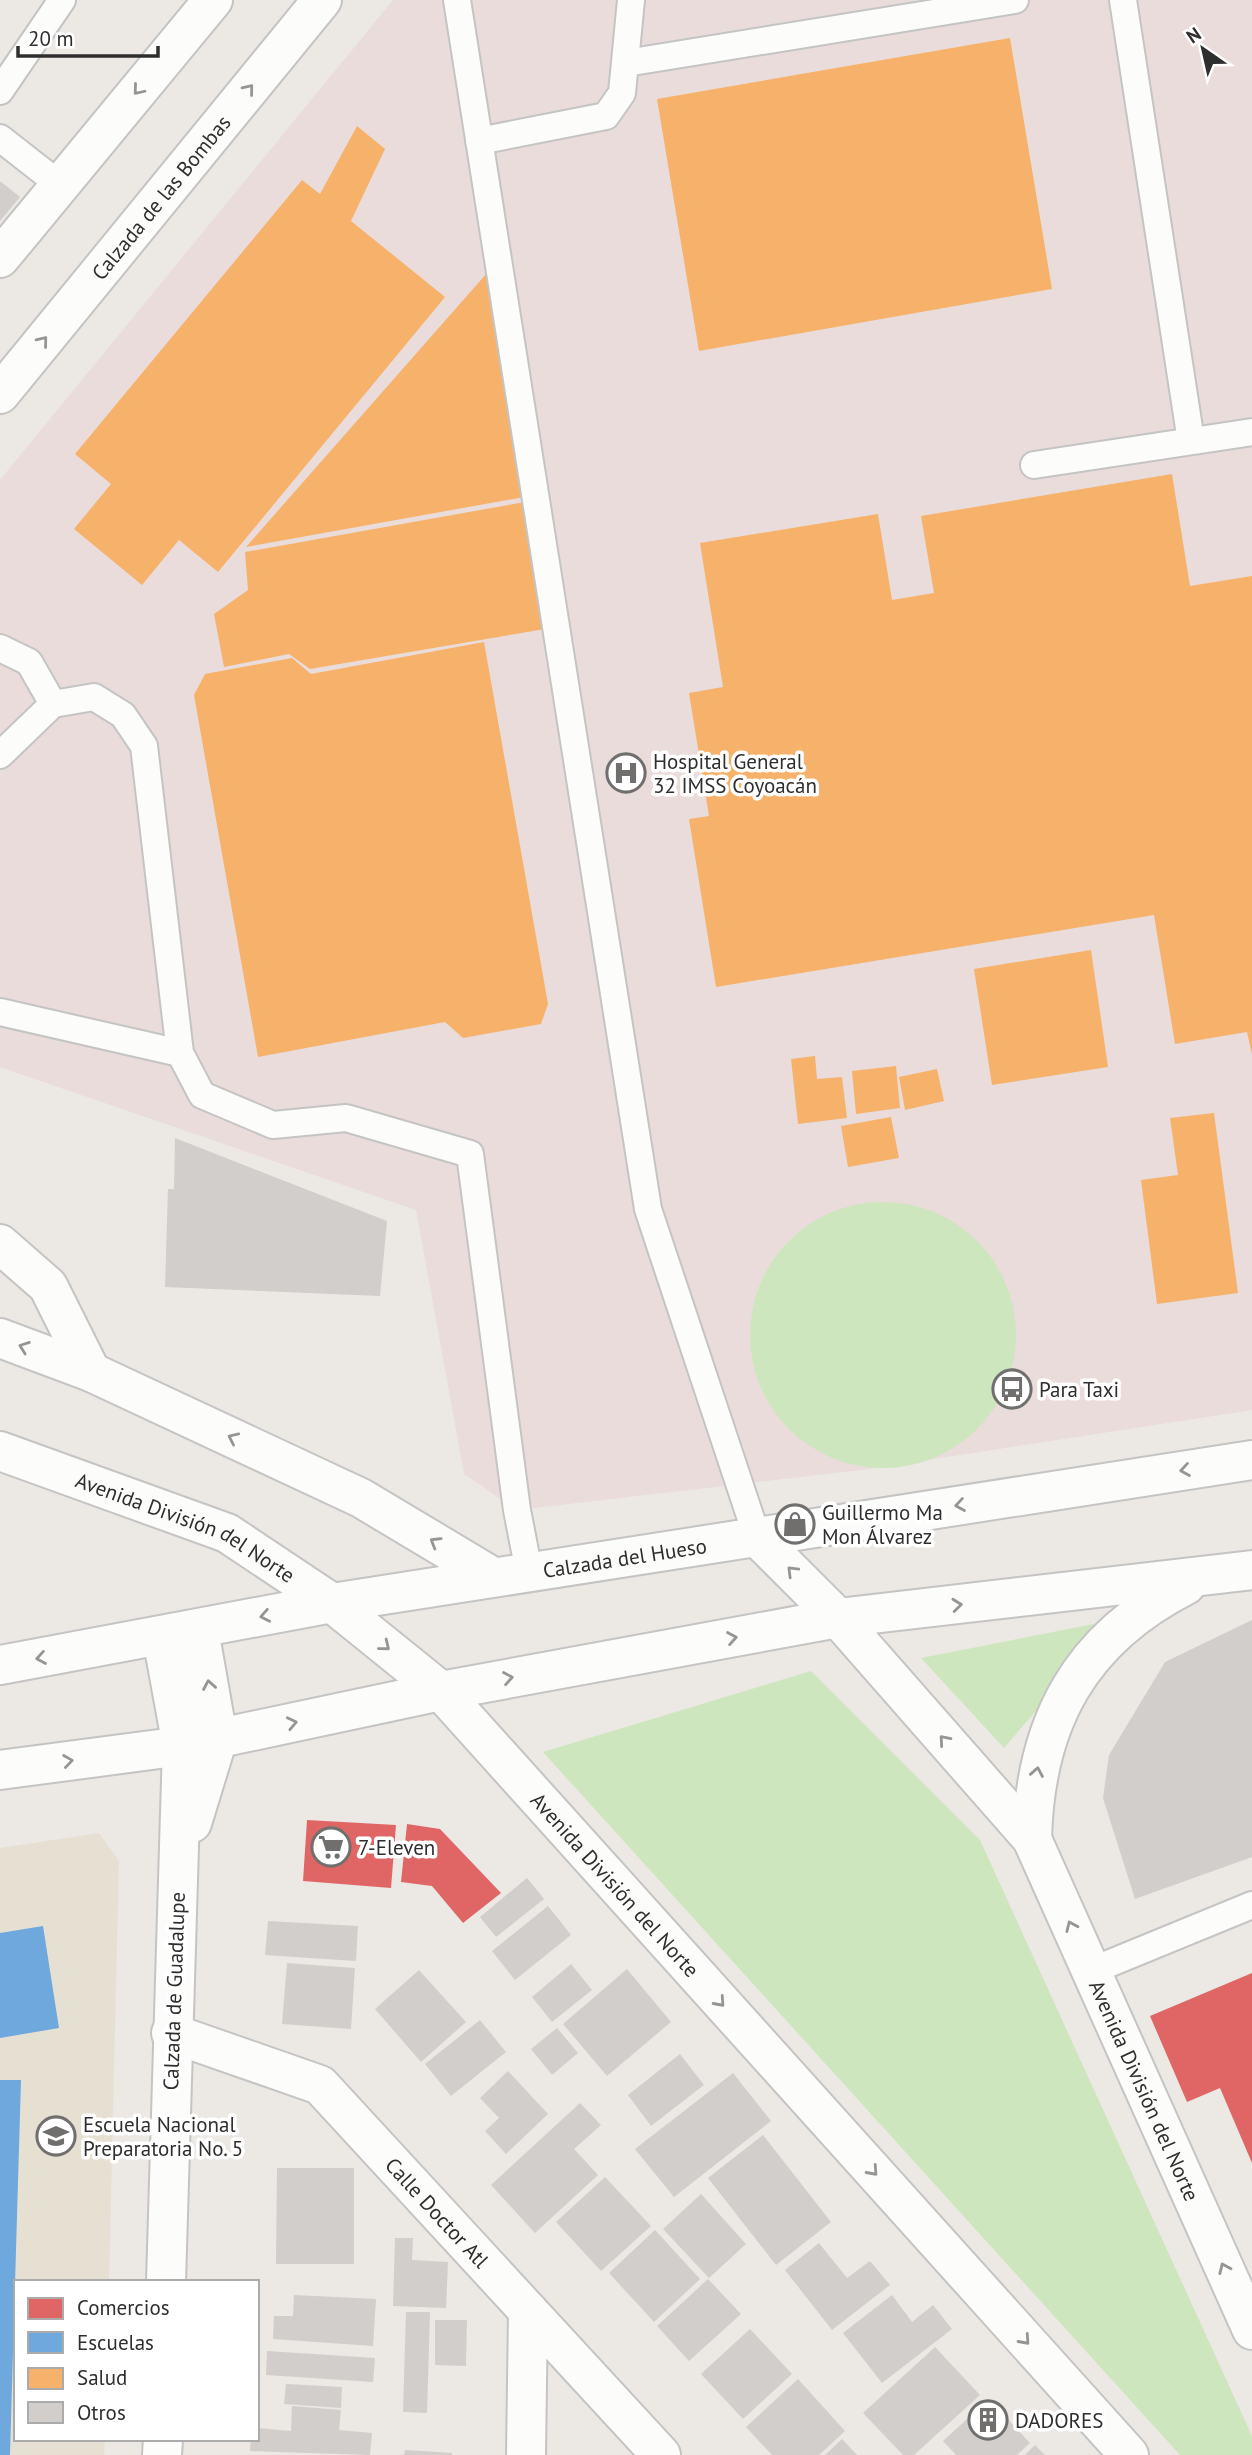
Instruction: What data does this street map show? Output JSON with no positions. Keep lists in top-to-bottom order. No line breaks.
{"streets":{"main road":["Calzada de las Bombas","Avenida División del Norte","Calzada del Hueso","Calzada de Guadalupe","Calle Doctor Atl"]},"crossings":[["Avenida División del Norte","Calzada del Hueso"],["Calzada del Hueso","Calzada de Guadalupe"],["Calzada de Guadalupe","Calle Doctor Atl"]],"places":{"hospital":["Hospital General 32 IMSS Coyoacán"],"bus stop":["Para Taxi"],"shop":["Guillermo Ma Mon Álvarez"],"supermarket":["7-Eleven"],"school or university":["Escuela Nacional Preparatoria No. 5"],"building":["DADORES"]},"legend":["Comercios","Escuelas","Salud","Otros"],"scale_bar":"20 m","north":"top left"}
